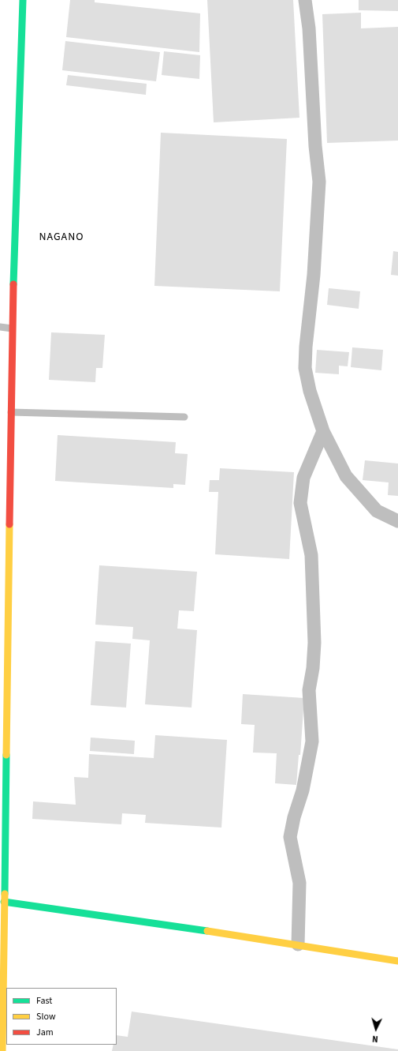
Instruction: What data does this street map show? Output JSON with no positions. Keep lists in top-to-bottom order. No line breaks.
{"districts":["NAGANO"],"legend":["Fast","Slow","Jam"],"north":"bottom"}
